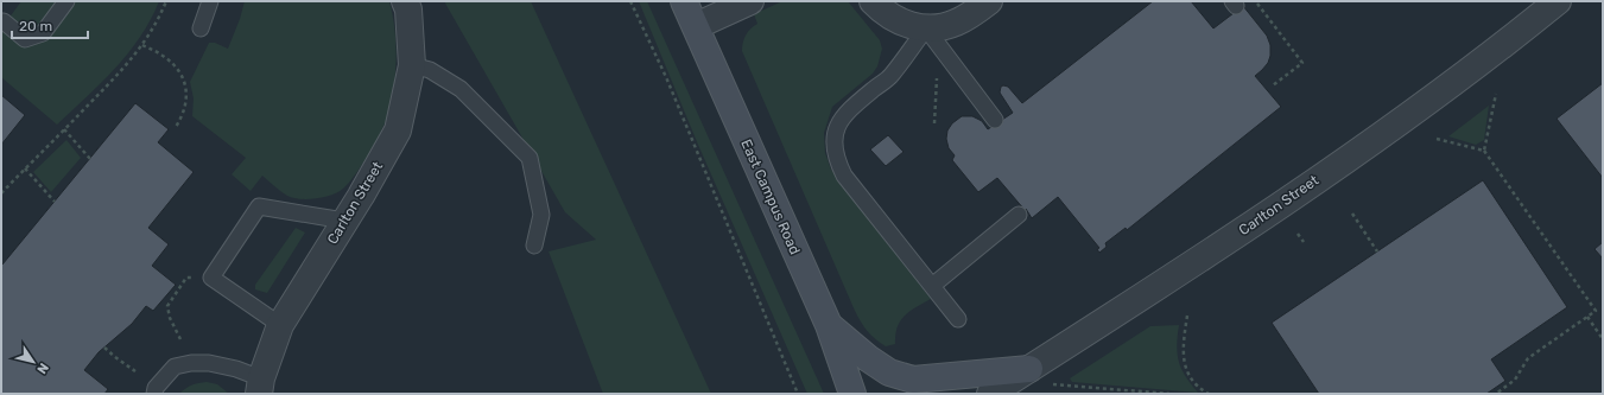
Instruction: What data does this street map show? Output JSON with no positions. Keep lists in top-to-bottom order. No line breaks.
{"streets":{"main road":["East Campus Road"],"street":["Carlton Street"]},"scale_bar":"20 m","north":"bottom right"}
